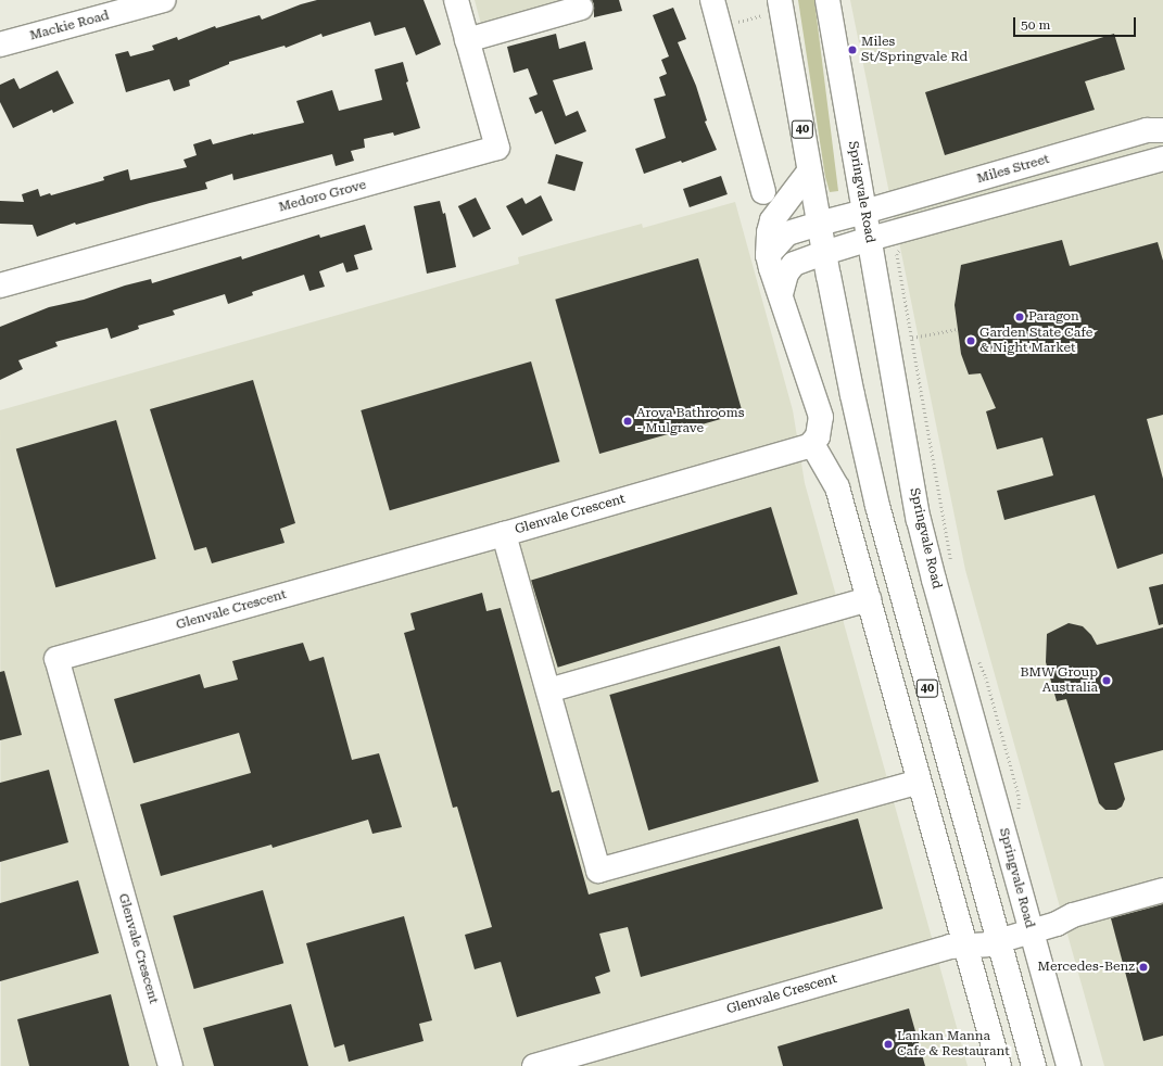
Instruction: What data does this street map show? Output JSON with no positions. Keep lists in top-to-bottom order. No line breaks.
{"streets":{"main road":["Mackie Road","40","Miles Street","Springvale Road","Medoro Grove","Glenvale Crescent"]},"crossings":[["40","Miles Street"],["40","Glenvale Crescent"],["Miles Street","Springvale Road"],["Springvale Road","Glenvale Crescent"]],"places":["Miles St/Springvale Rd","Paragon","Garden State Cafe & Night Market","Arova Bathrooms - Mulgrave","BMW Group Australia","Mercedes-Benz","Lankan Manna Cafe & Restaurant"],"scale_bar":"50 m"}
